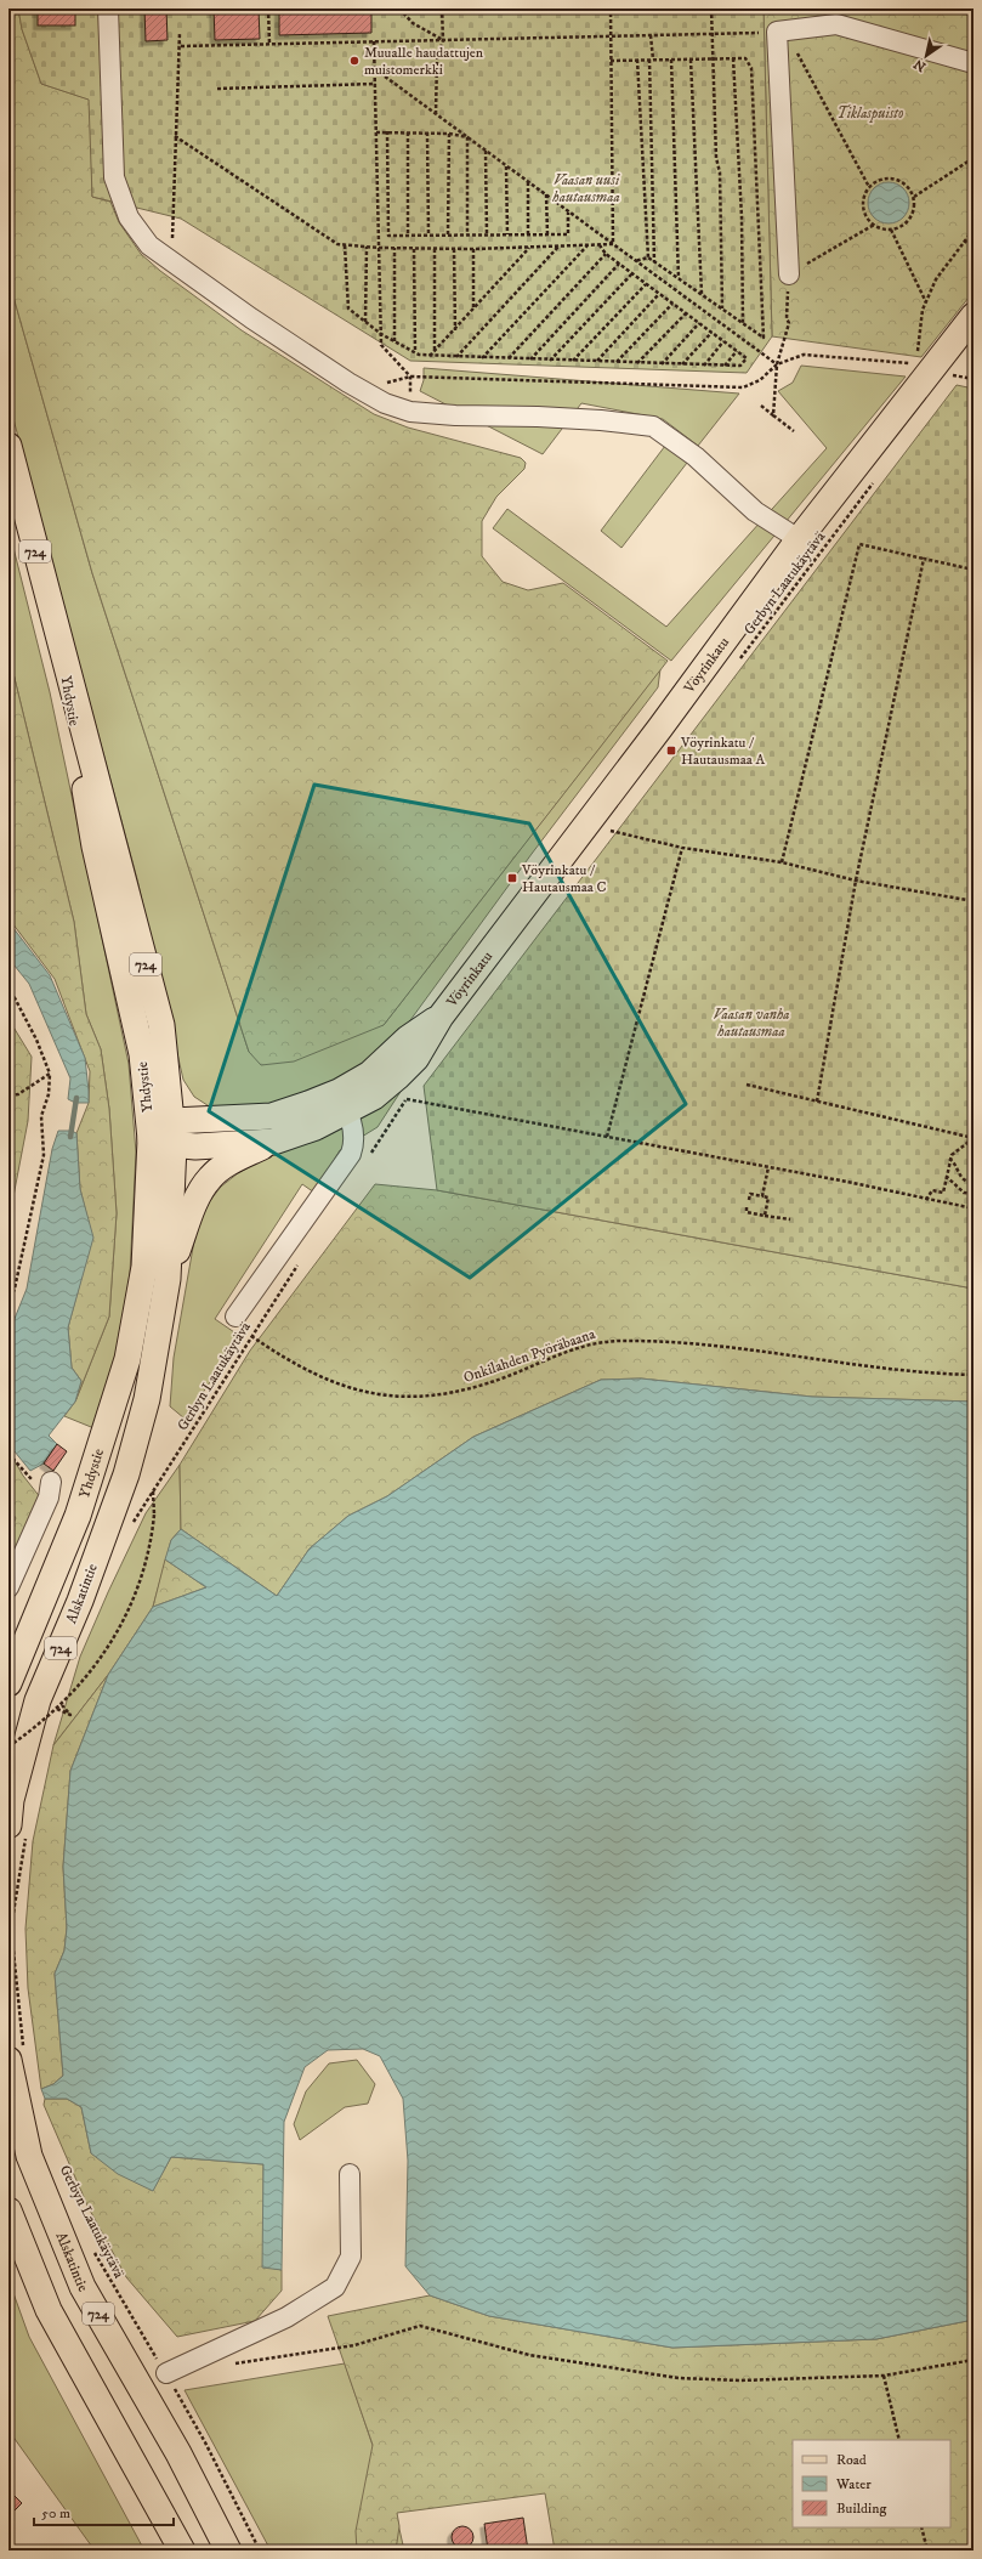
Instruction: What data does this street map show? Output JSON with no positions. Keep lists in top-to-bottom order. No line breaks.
{"streets":{"main road":["724","Vöyrinkatu","Yhdystie","Alskatintie"],"path":["Gerbyn Laatukäytävä","Onkilahden Pyöräbaana"]},"crossings":[["Gerbyn Laatukäytävä","Onkilahden Pyöräbaana"],["Vöyrinkatu","Yhdystie"],["Yhdystie","Alskatintie"]],"parks":["Tiklaspuisto","Vaasan uusi hautausmaa","Vaasan vanha hautausmaa"],"places":{"other":["Muualle haudattujen muistomerkki"],"transit":["Vöyrinkatu / Hautausmaa A","Vöyrinkatu / Hautausmaa C"]},"legend":["Road","Water","Building"],"scale_bar":"50 m","north":"bottom left"}
